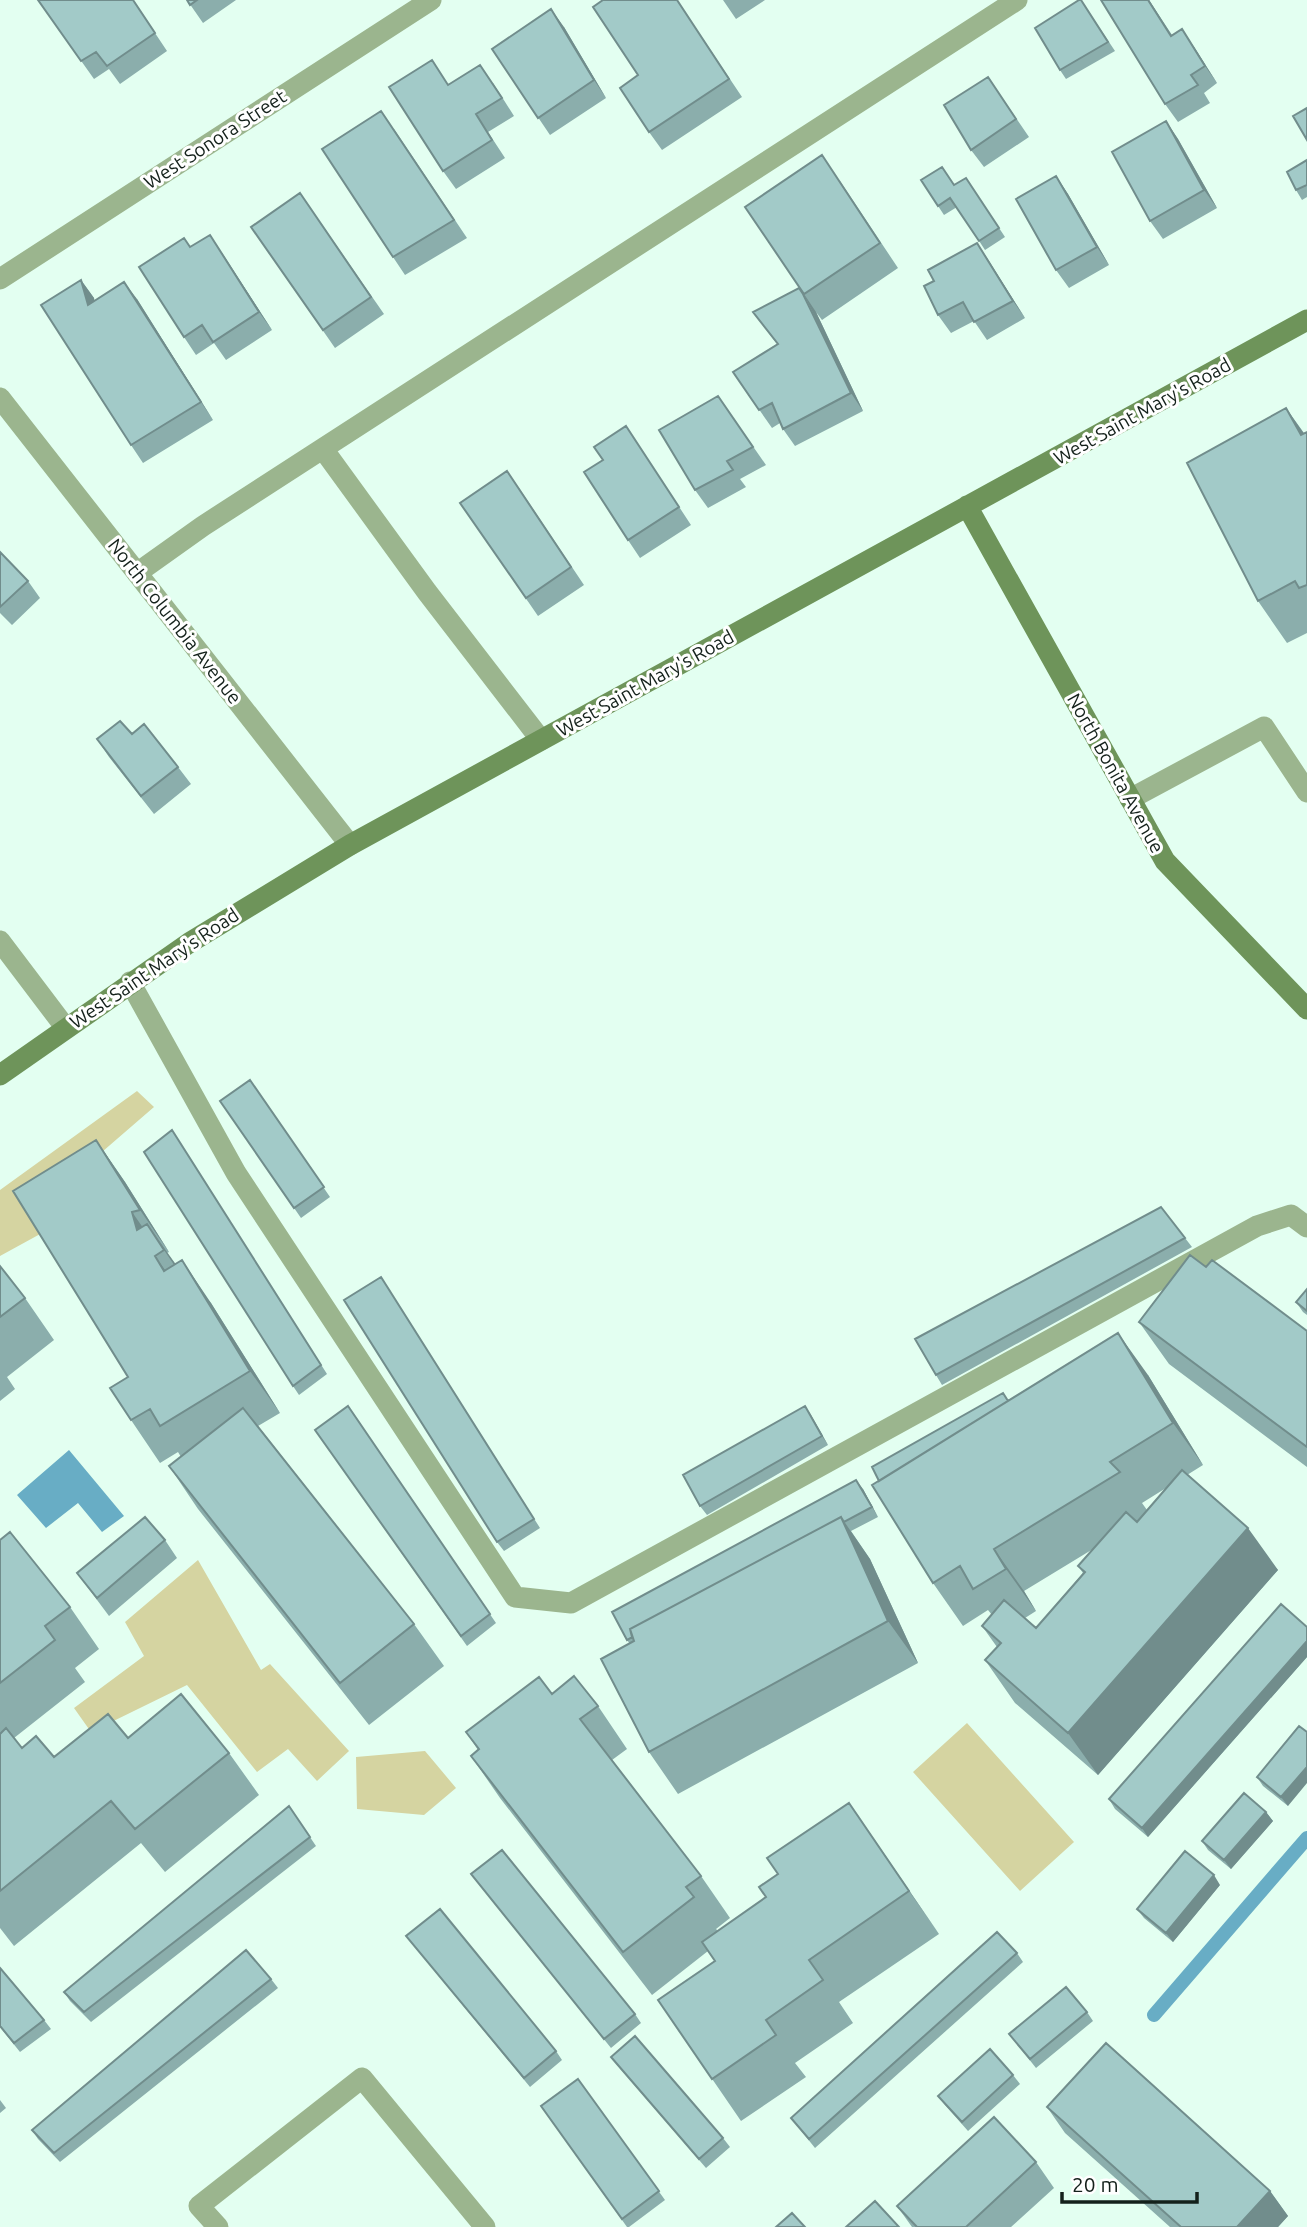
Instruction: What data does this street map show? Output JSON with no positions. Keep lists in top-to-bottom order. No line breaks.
{"streets":{"main road":["West Saint Mary's Road","North Bonita Avenue"],"street":["West Sonora Street","North Columbia Avenue"]},"crossings":[["West Saint Mary's Road","North Columbia Avenue"],["West Saint Mary's Road","North Bonita Avenue"]],"scale_bar":"20 m"}
